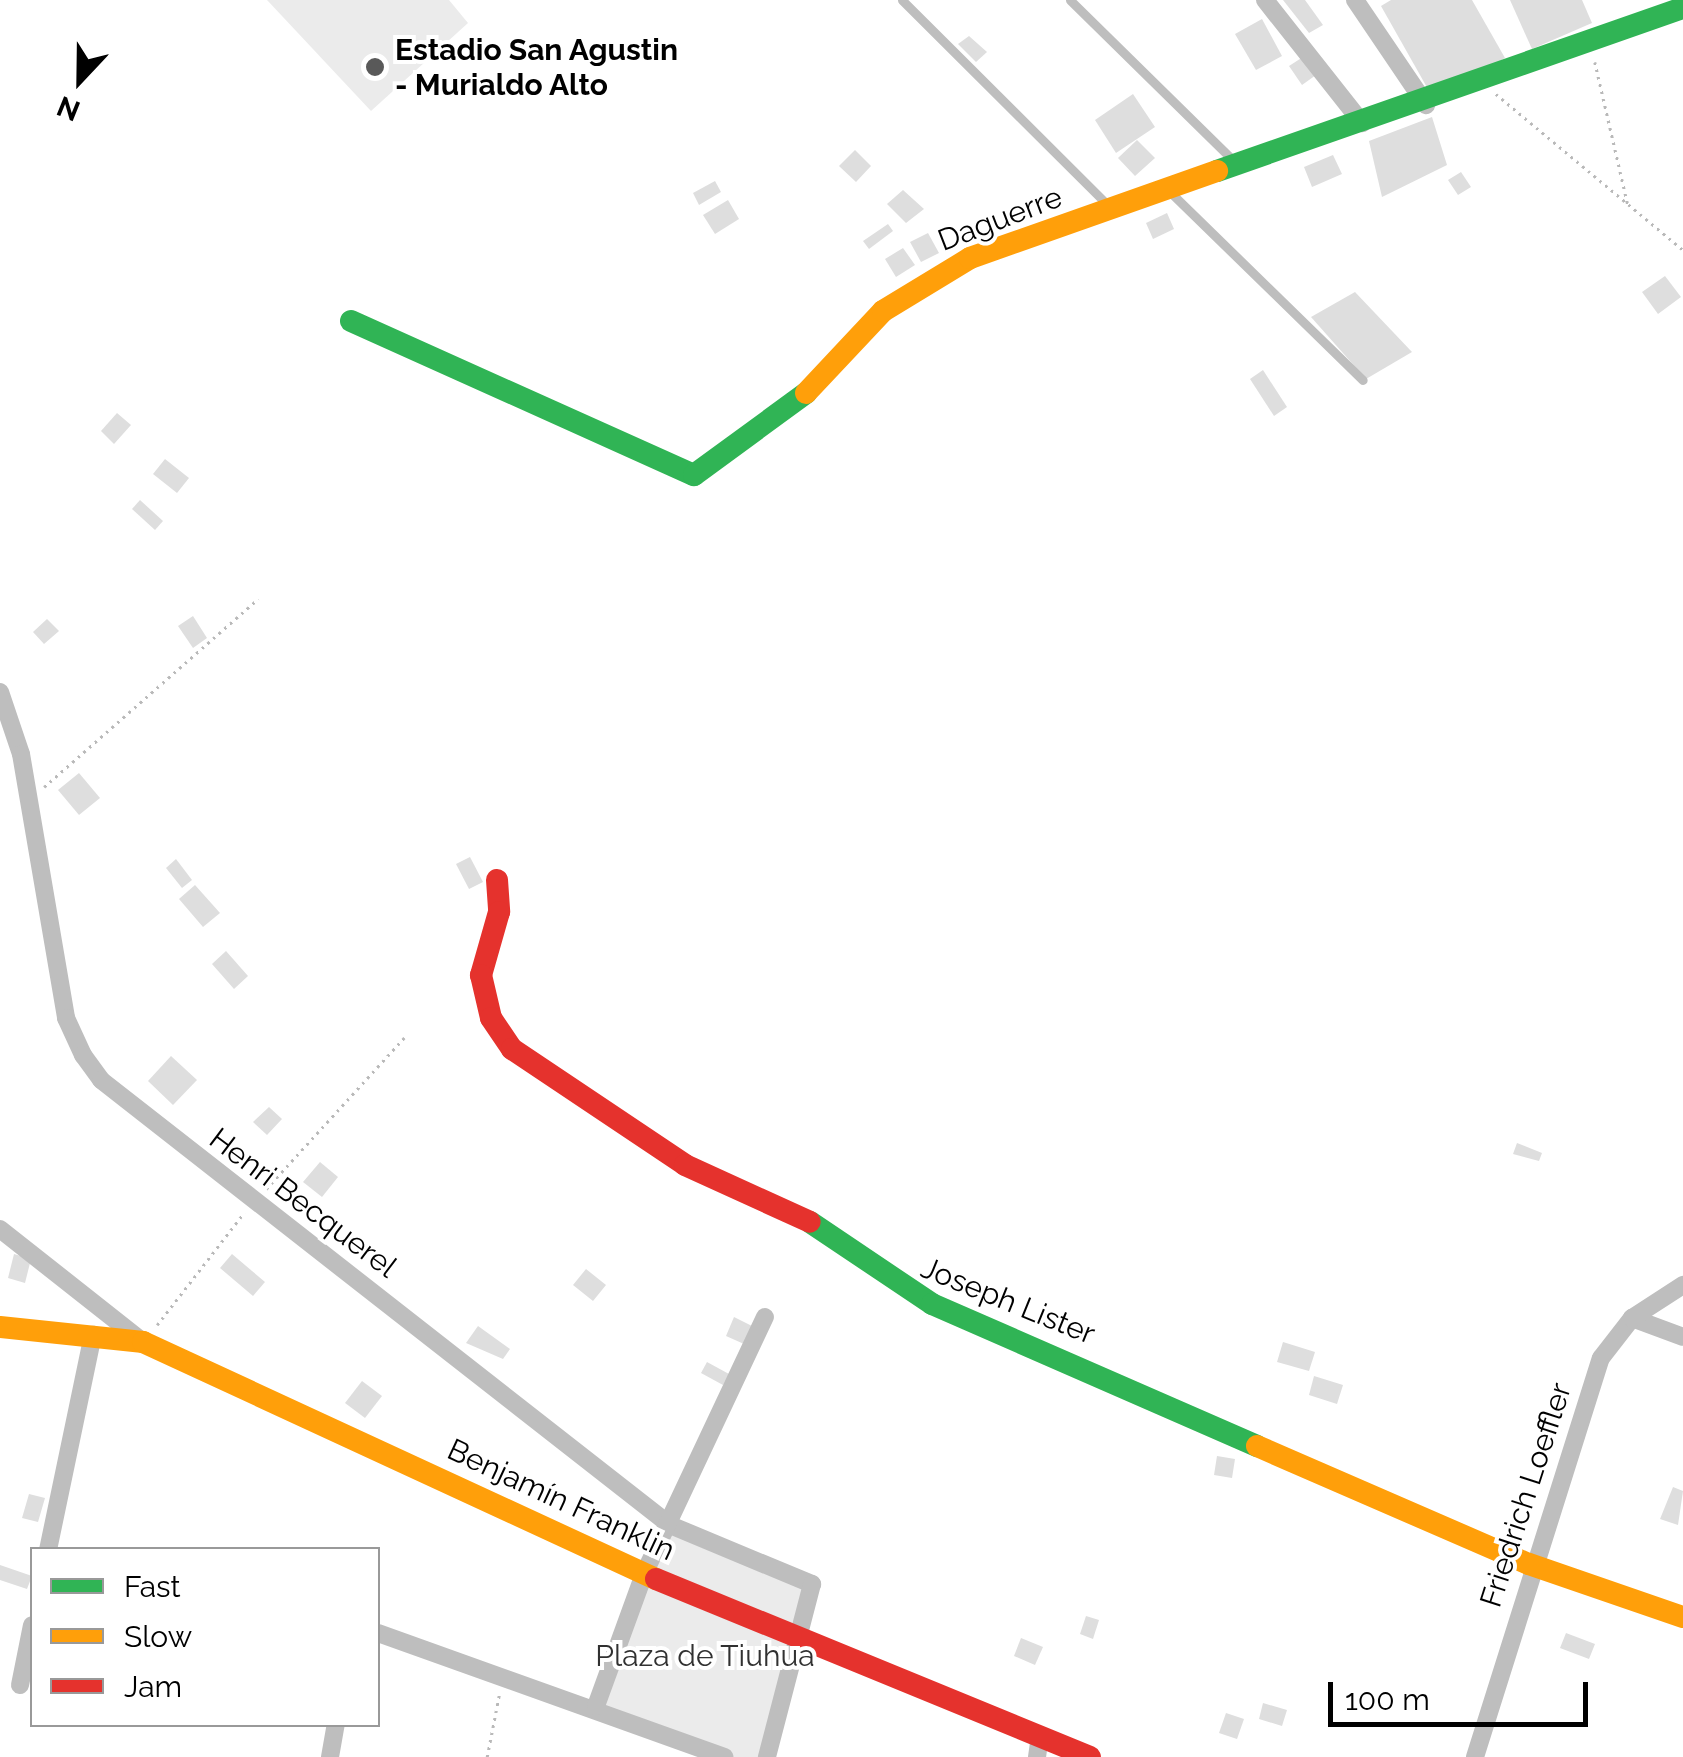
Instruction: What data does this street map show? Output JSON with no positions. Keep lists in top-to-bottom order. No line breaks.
{"streets":{"street":["Daguerre","Henri Becquerel","Joseph Lister","Friedrich Loeffler","Benjamín Franklin"]},"crossings":[["Henri Becquerel","Benjamín Franklin"],["Joseph Lister","Friedrich Loeffler"]],"parks":["Plaza de Tiuhua"],"places":["Estadio San Agustin - Murialdo Alto"],"legend":["Fast","Slow","Jam"],"scale_bar":"100 m","north":"bottom"}
